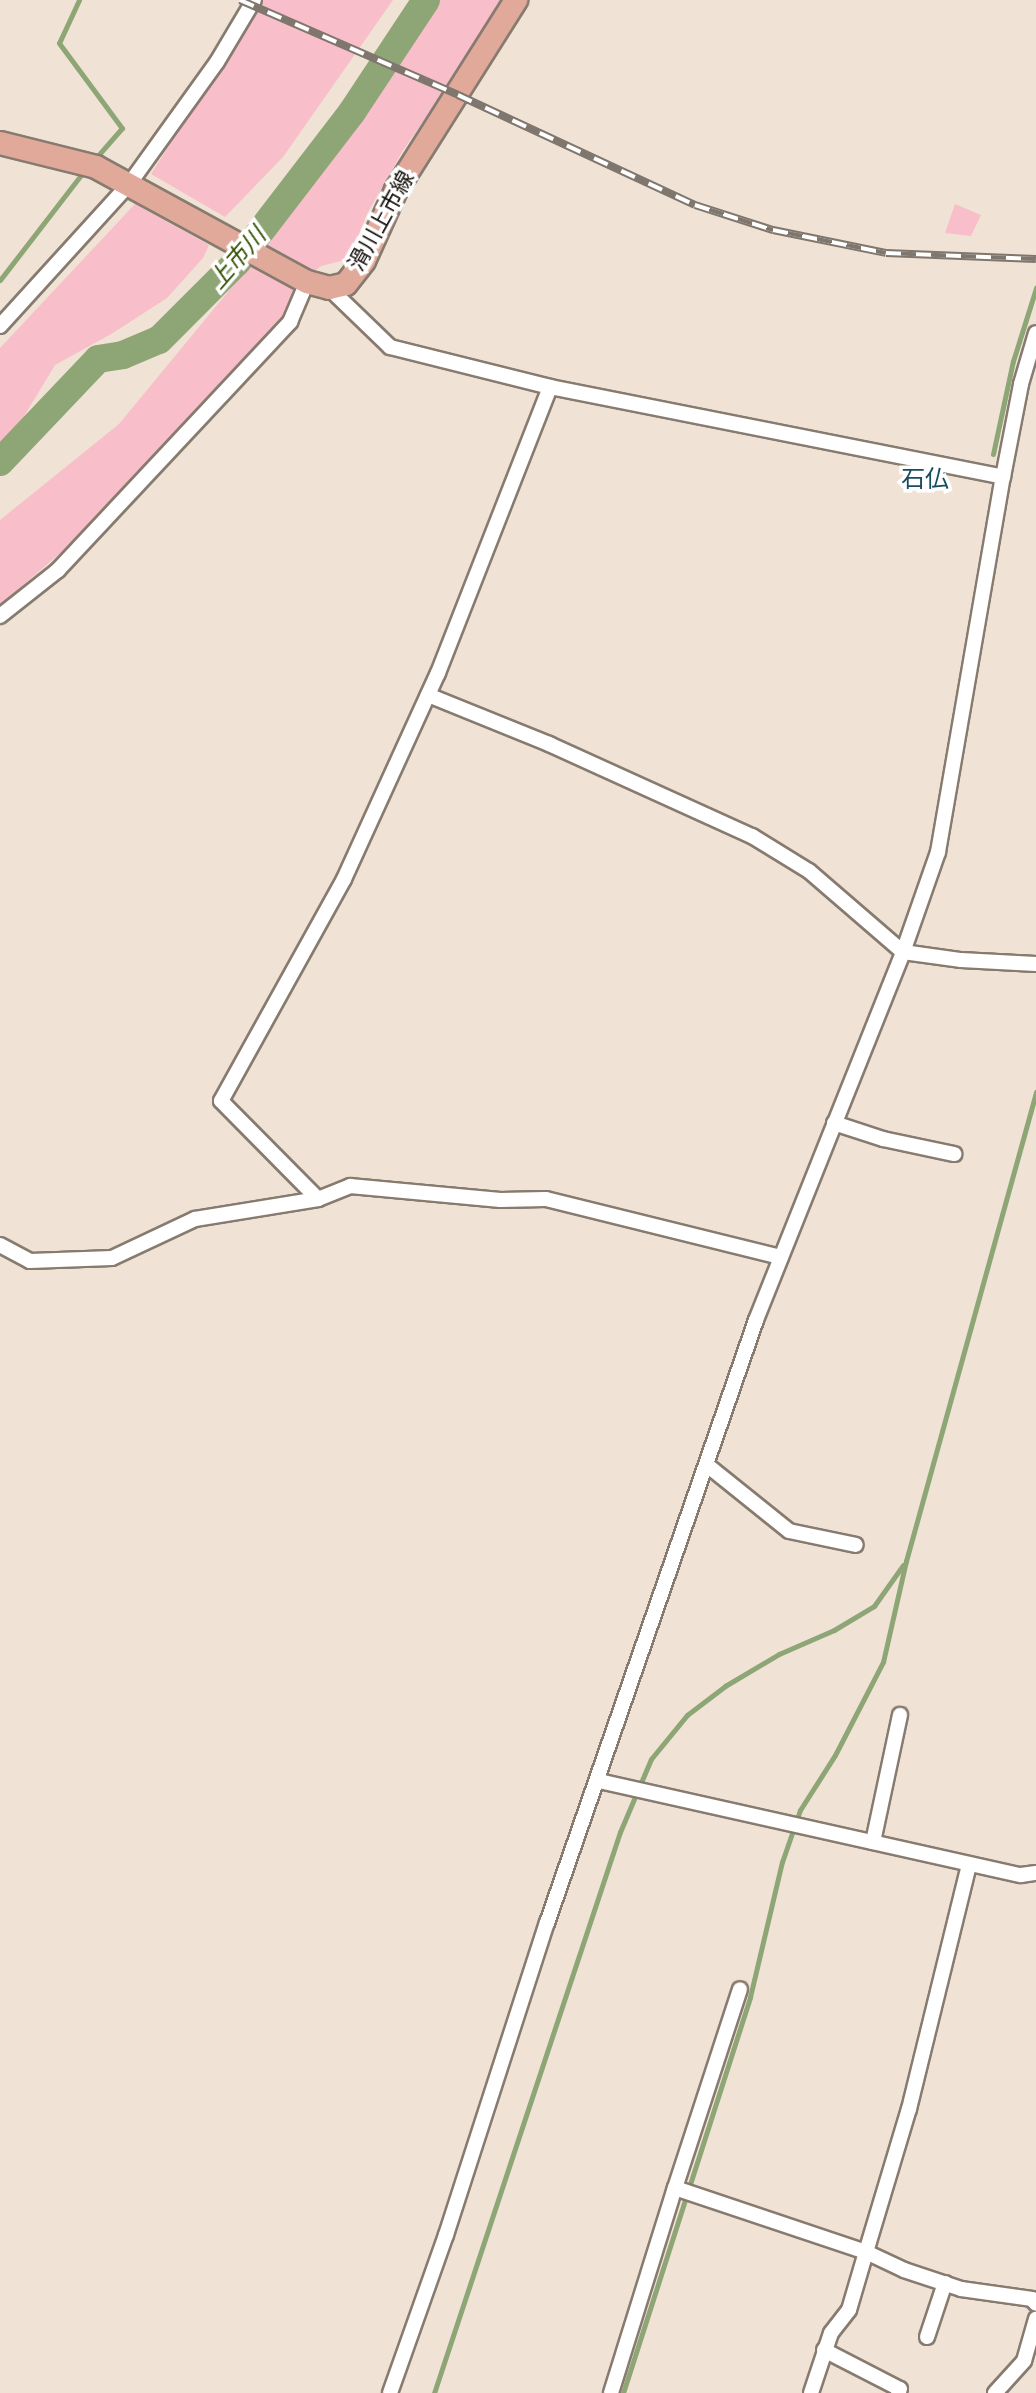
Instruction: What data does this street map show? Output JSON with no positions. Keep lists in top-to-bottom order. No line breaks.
{"streets":{"main road":["滑川上市線"]},"districts":["石仏"],"water":["上市川"]}
